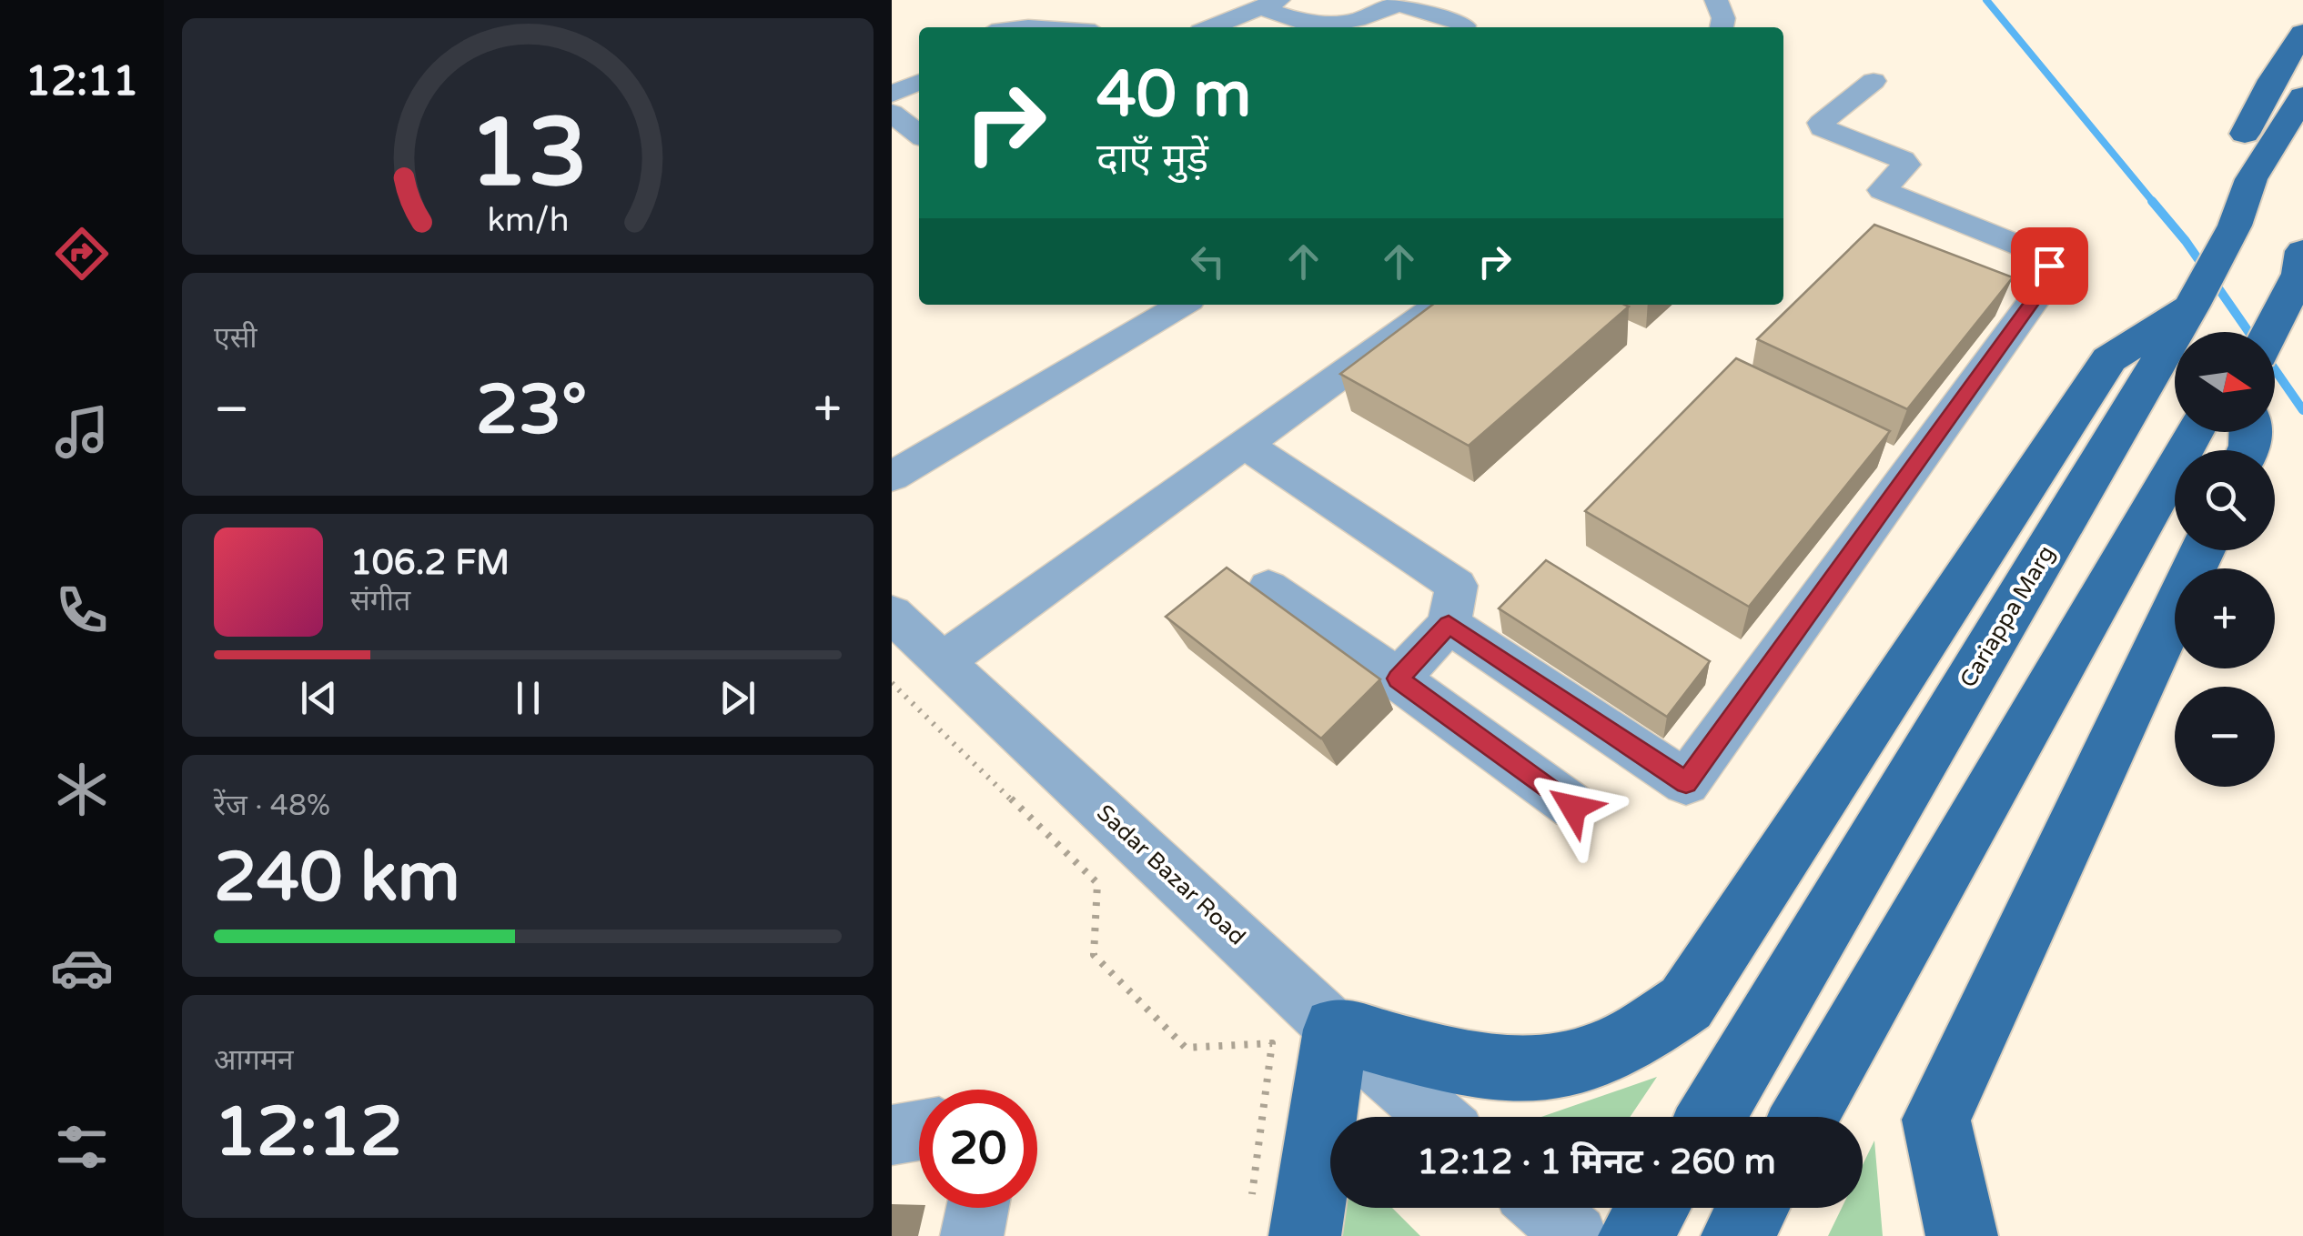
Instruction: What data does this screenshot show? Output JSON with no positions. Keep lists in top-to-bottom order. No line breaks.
{"streets":{"main road":["Cariappa Marg"],"street":["Sadar Bazar Road"]},"north":"right","page":{"tabs":"12:11","turn":["40 m","दाएँ मुड़ें"],"tile":["एसी",["रेंज · 48%","240 km"],["आगमन","12:12"]],"map_buttons":["+","−"],"heat":["−","23°","+"],"song":["106.2 FM","संगीत"],"limit":"20","trip":"12:12 · 1 मिनट · 260 m","gauge":["13","km/h"]}}
